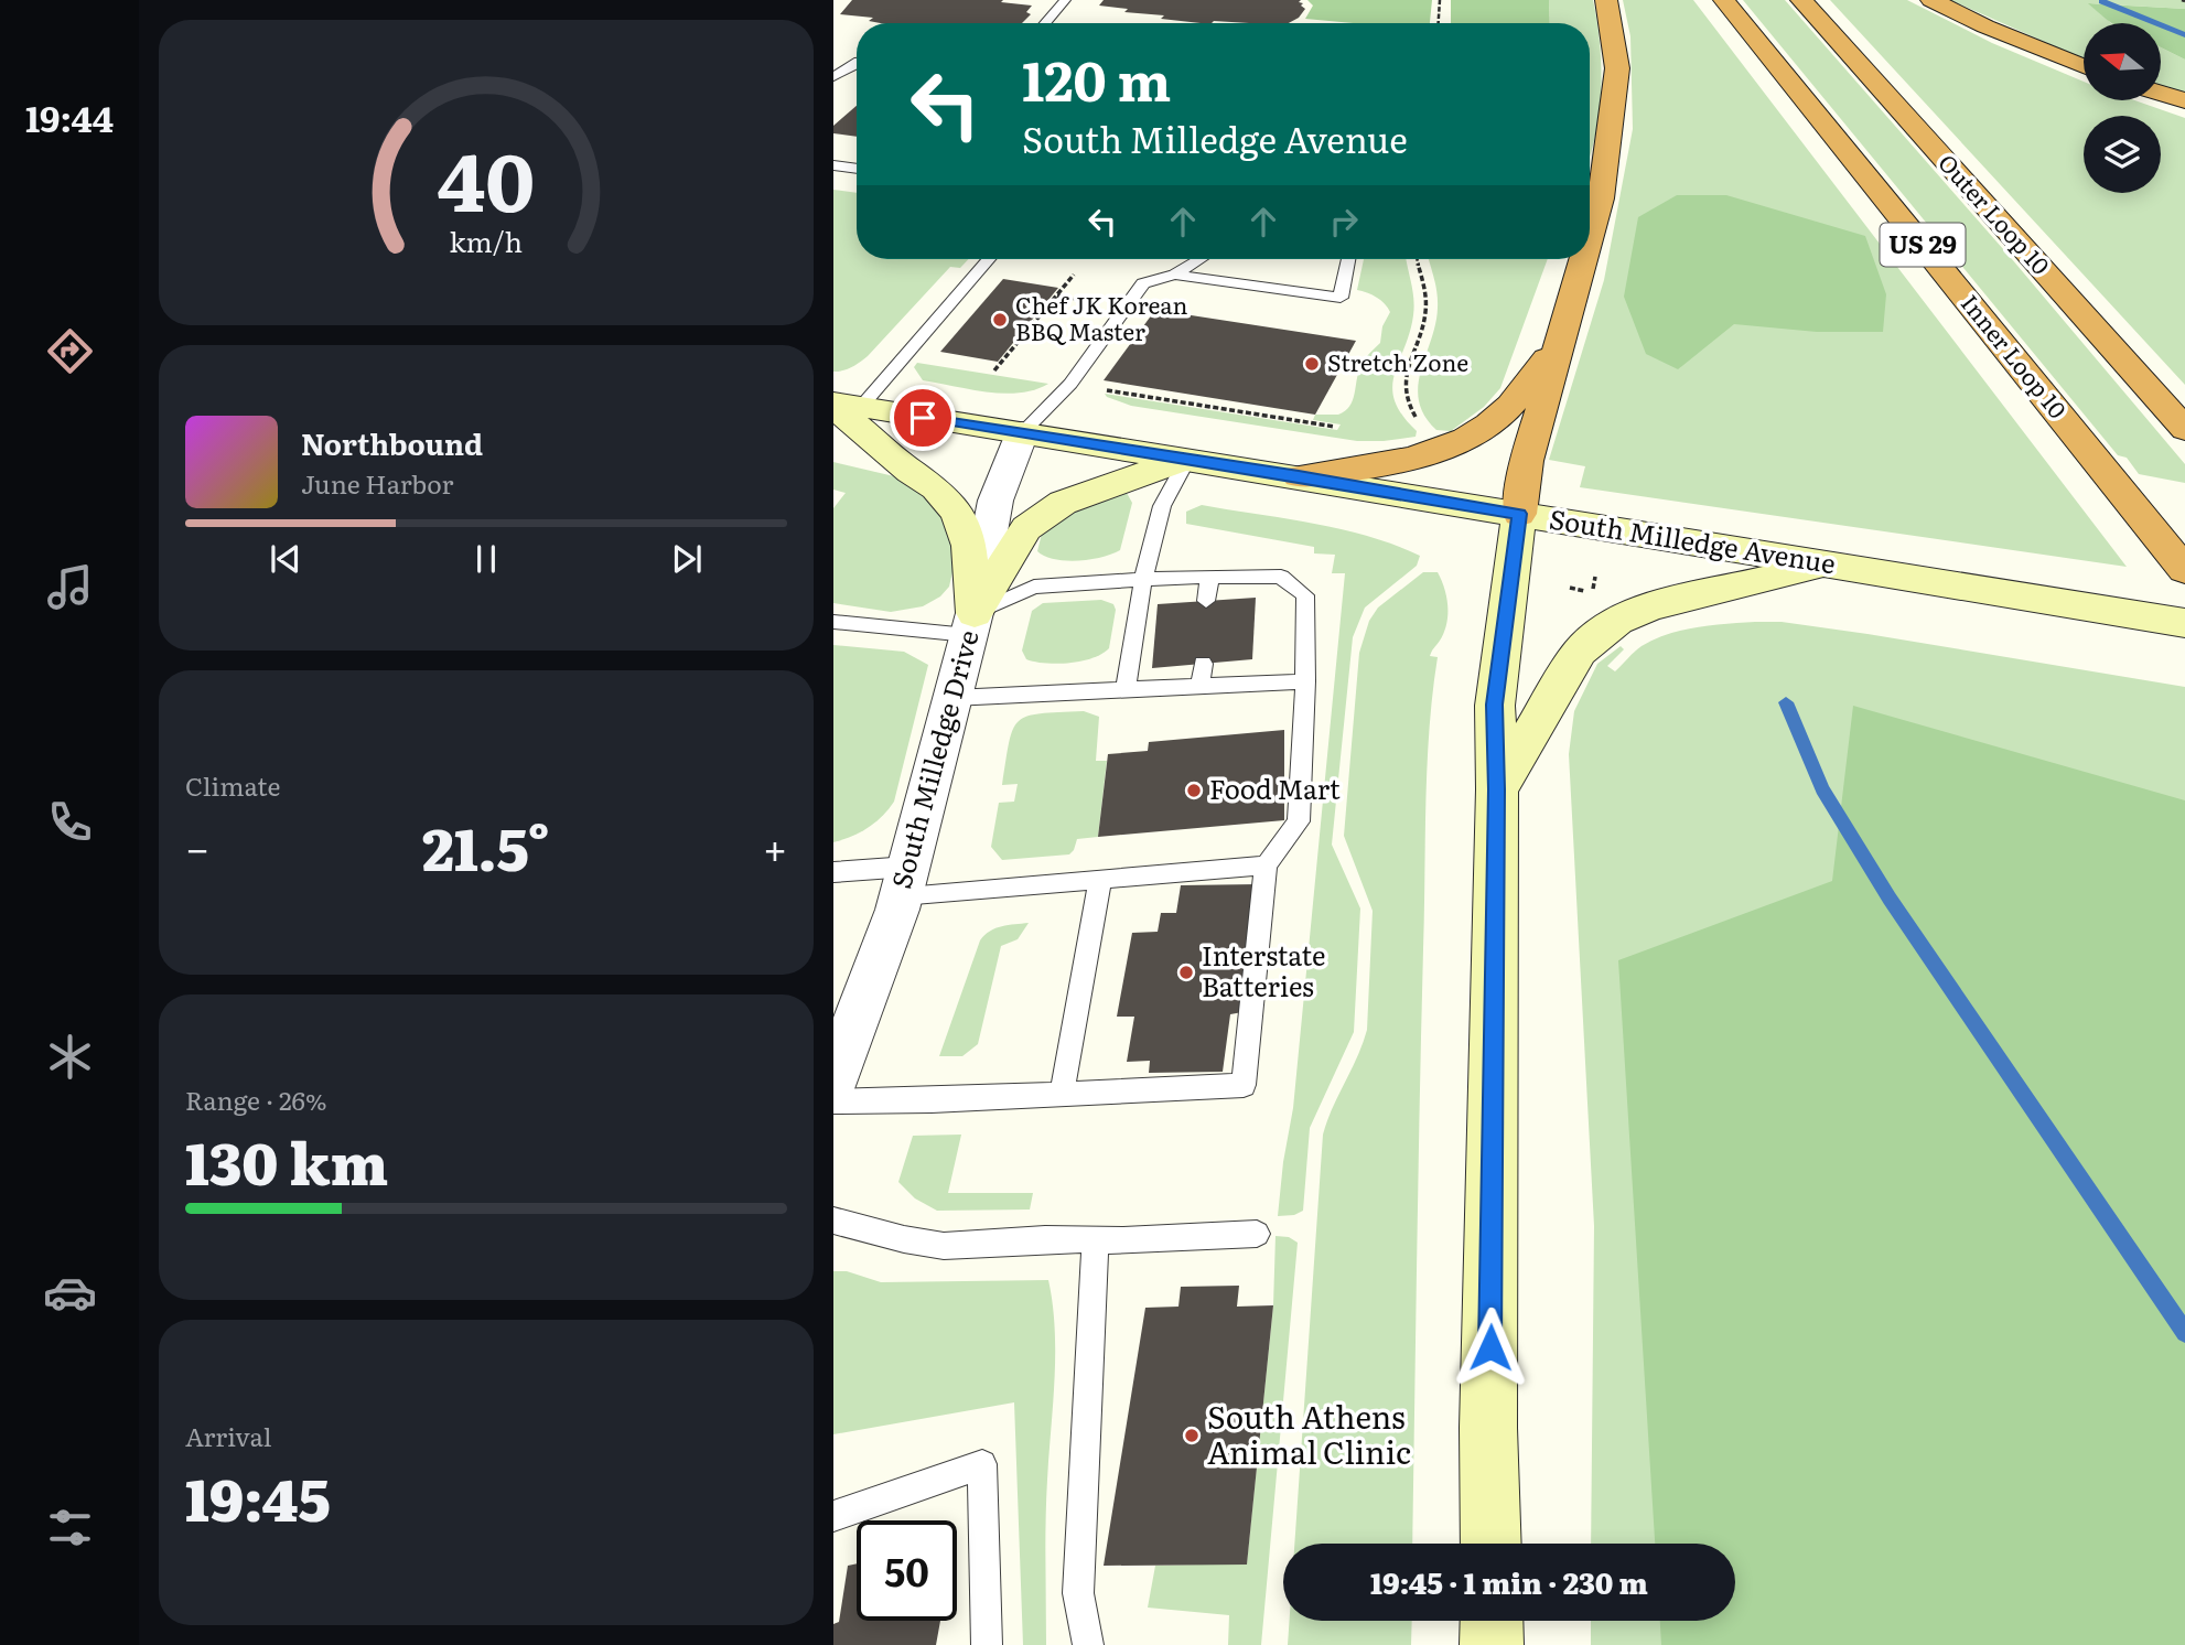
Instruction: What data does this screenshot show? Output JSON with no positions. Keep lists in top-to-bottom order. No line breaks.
{"streets":{"highway":["Outer Loop 10","US 29","Inner Loop 10"],"main road":["South Milledge Avenue"],"street":["South Milledge Drive"]},"crossings":[["South Milledge Avenue","South Milledge Drive"]],"places":["Chef JK Korean BBQ Master","Stretch Zone","Food Mart","Interstate Batteries","South Athens Animal Clinic"],"north":"left","page":{"tabs":"19:44","turn":["120 m","South Milledge Avenue"],"song":["Northbound","June Harbor"],"tile":["Climate",["Range · 26%","130 km"],["Arrival","19:45"]],"heat":["−","21.5°","+"],"limit":"50","trip":"19:45 · 1 min · 230 m","gauge":["40","km/h"]}}
